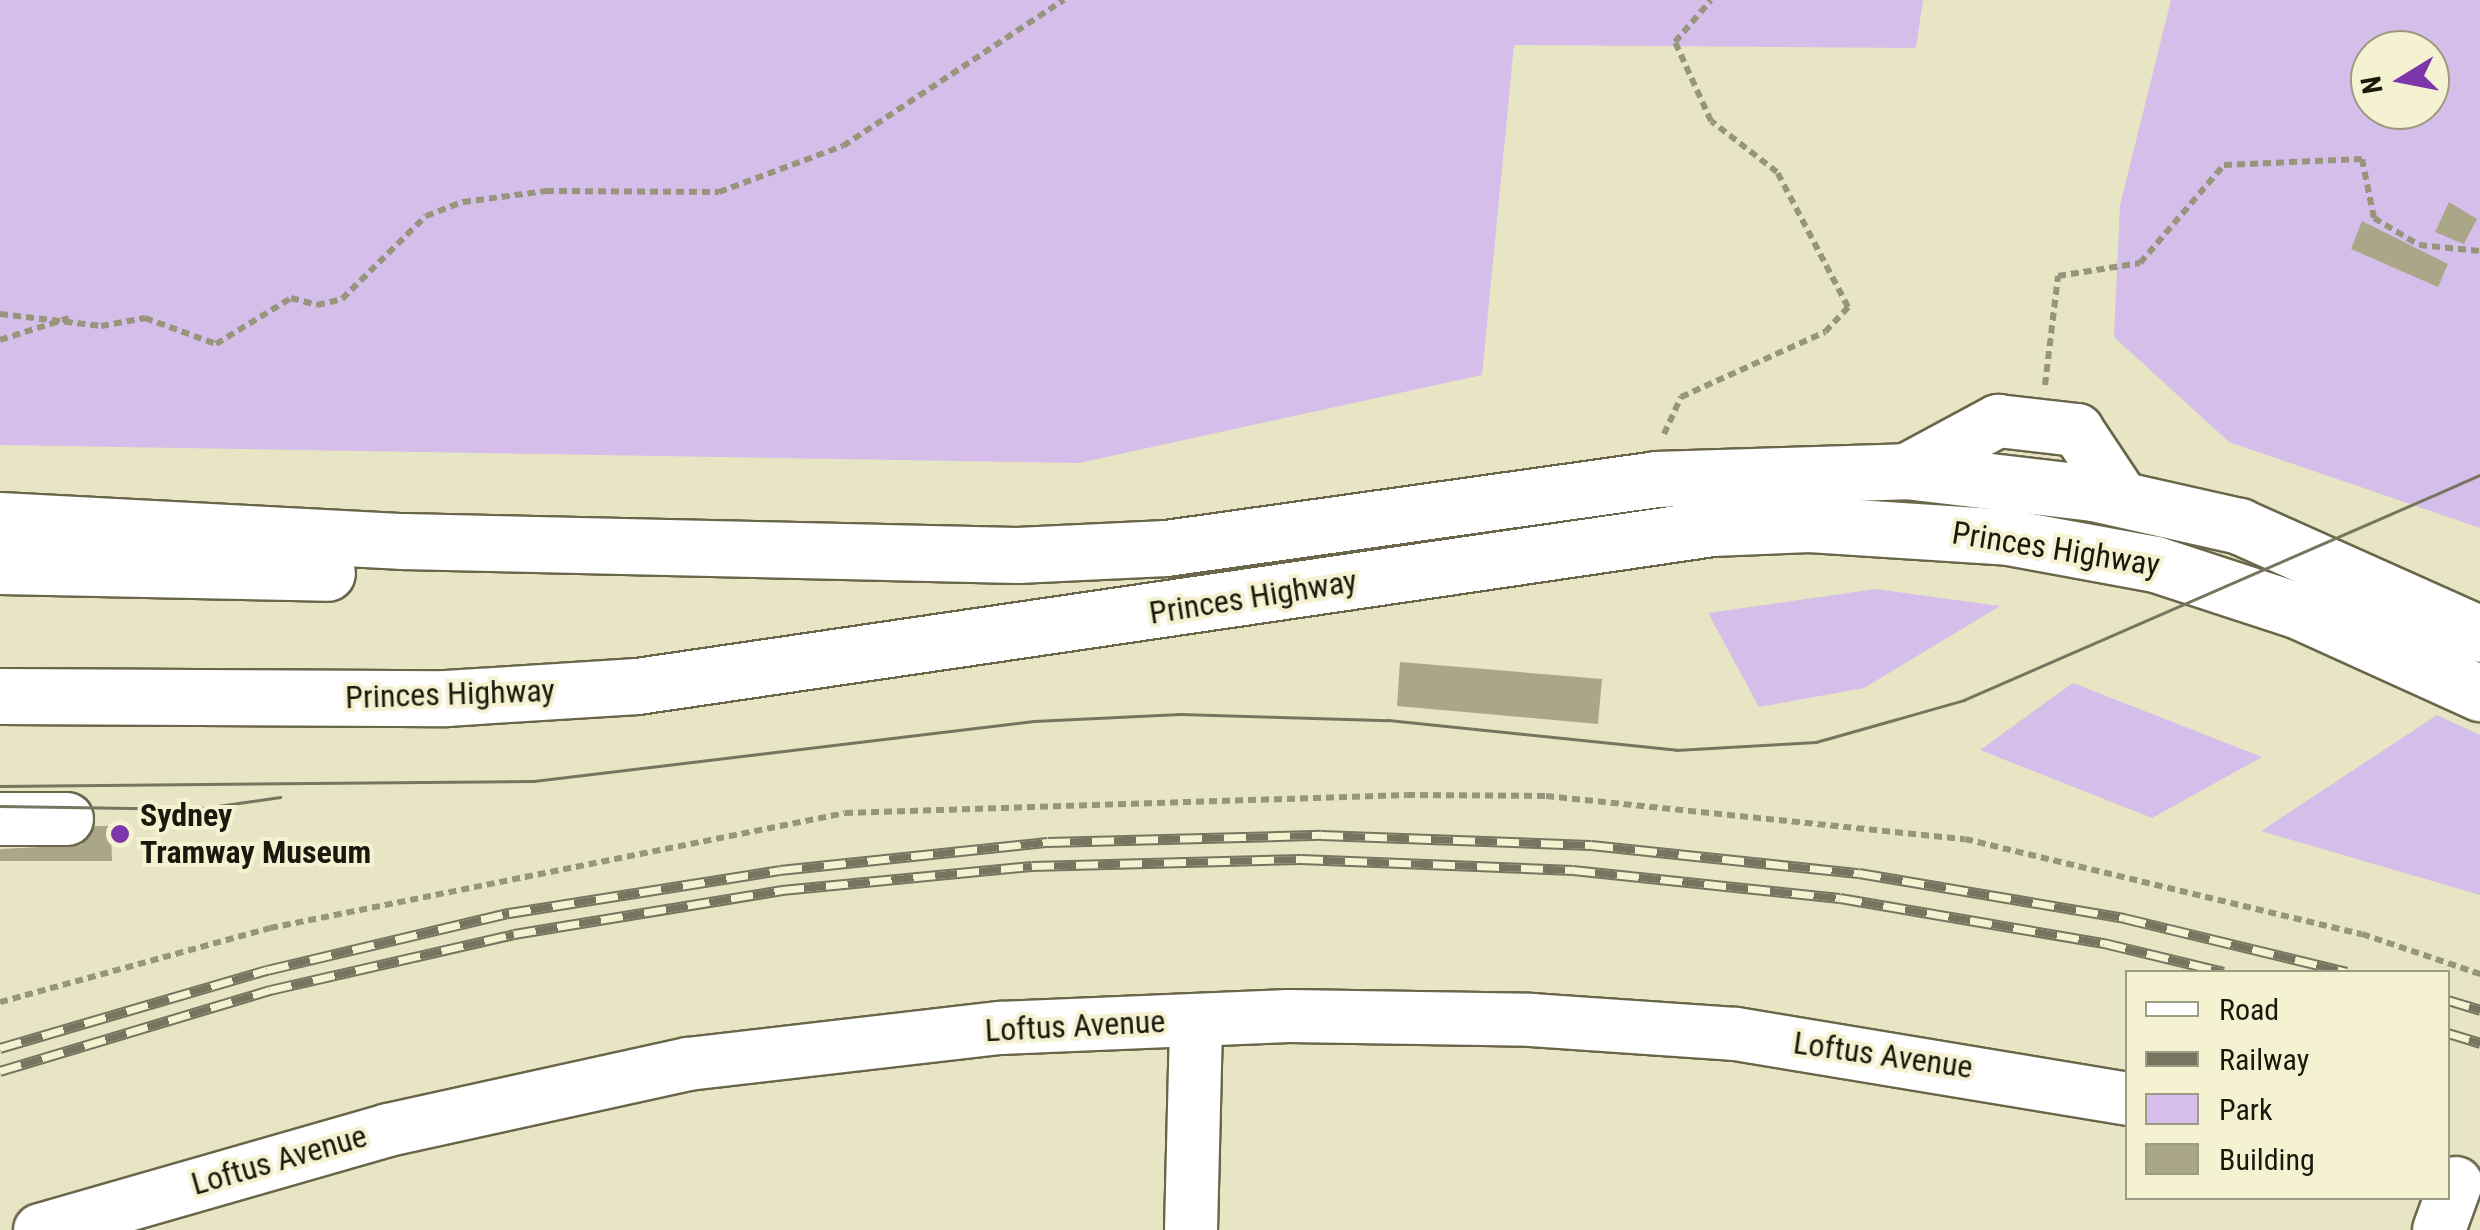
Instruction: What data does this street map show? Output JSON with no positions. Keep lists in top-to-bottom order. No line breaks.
{"streets":{"highway":["Princes Highway"],"street":["Loftus Avenue"]},"places":["Sydney Tramway Museum"],"legend":["Road","Railway","Park","Building"],"north":"left"}
